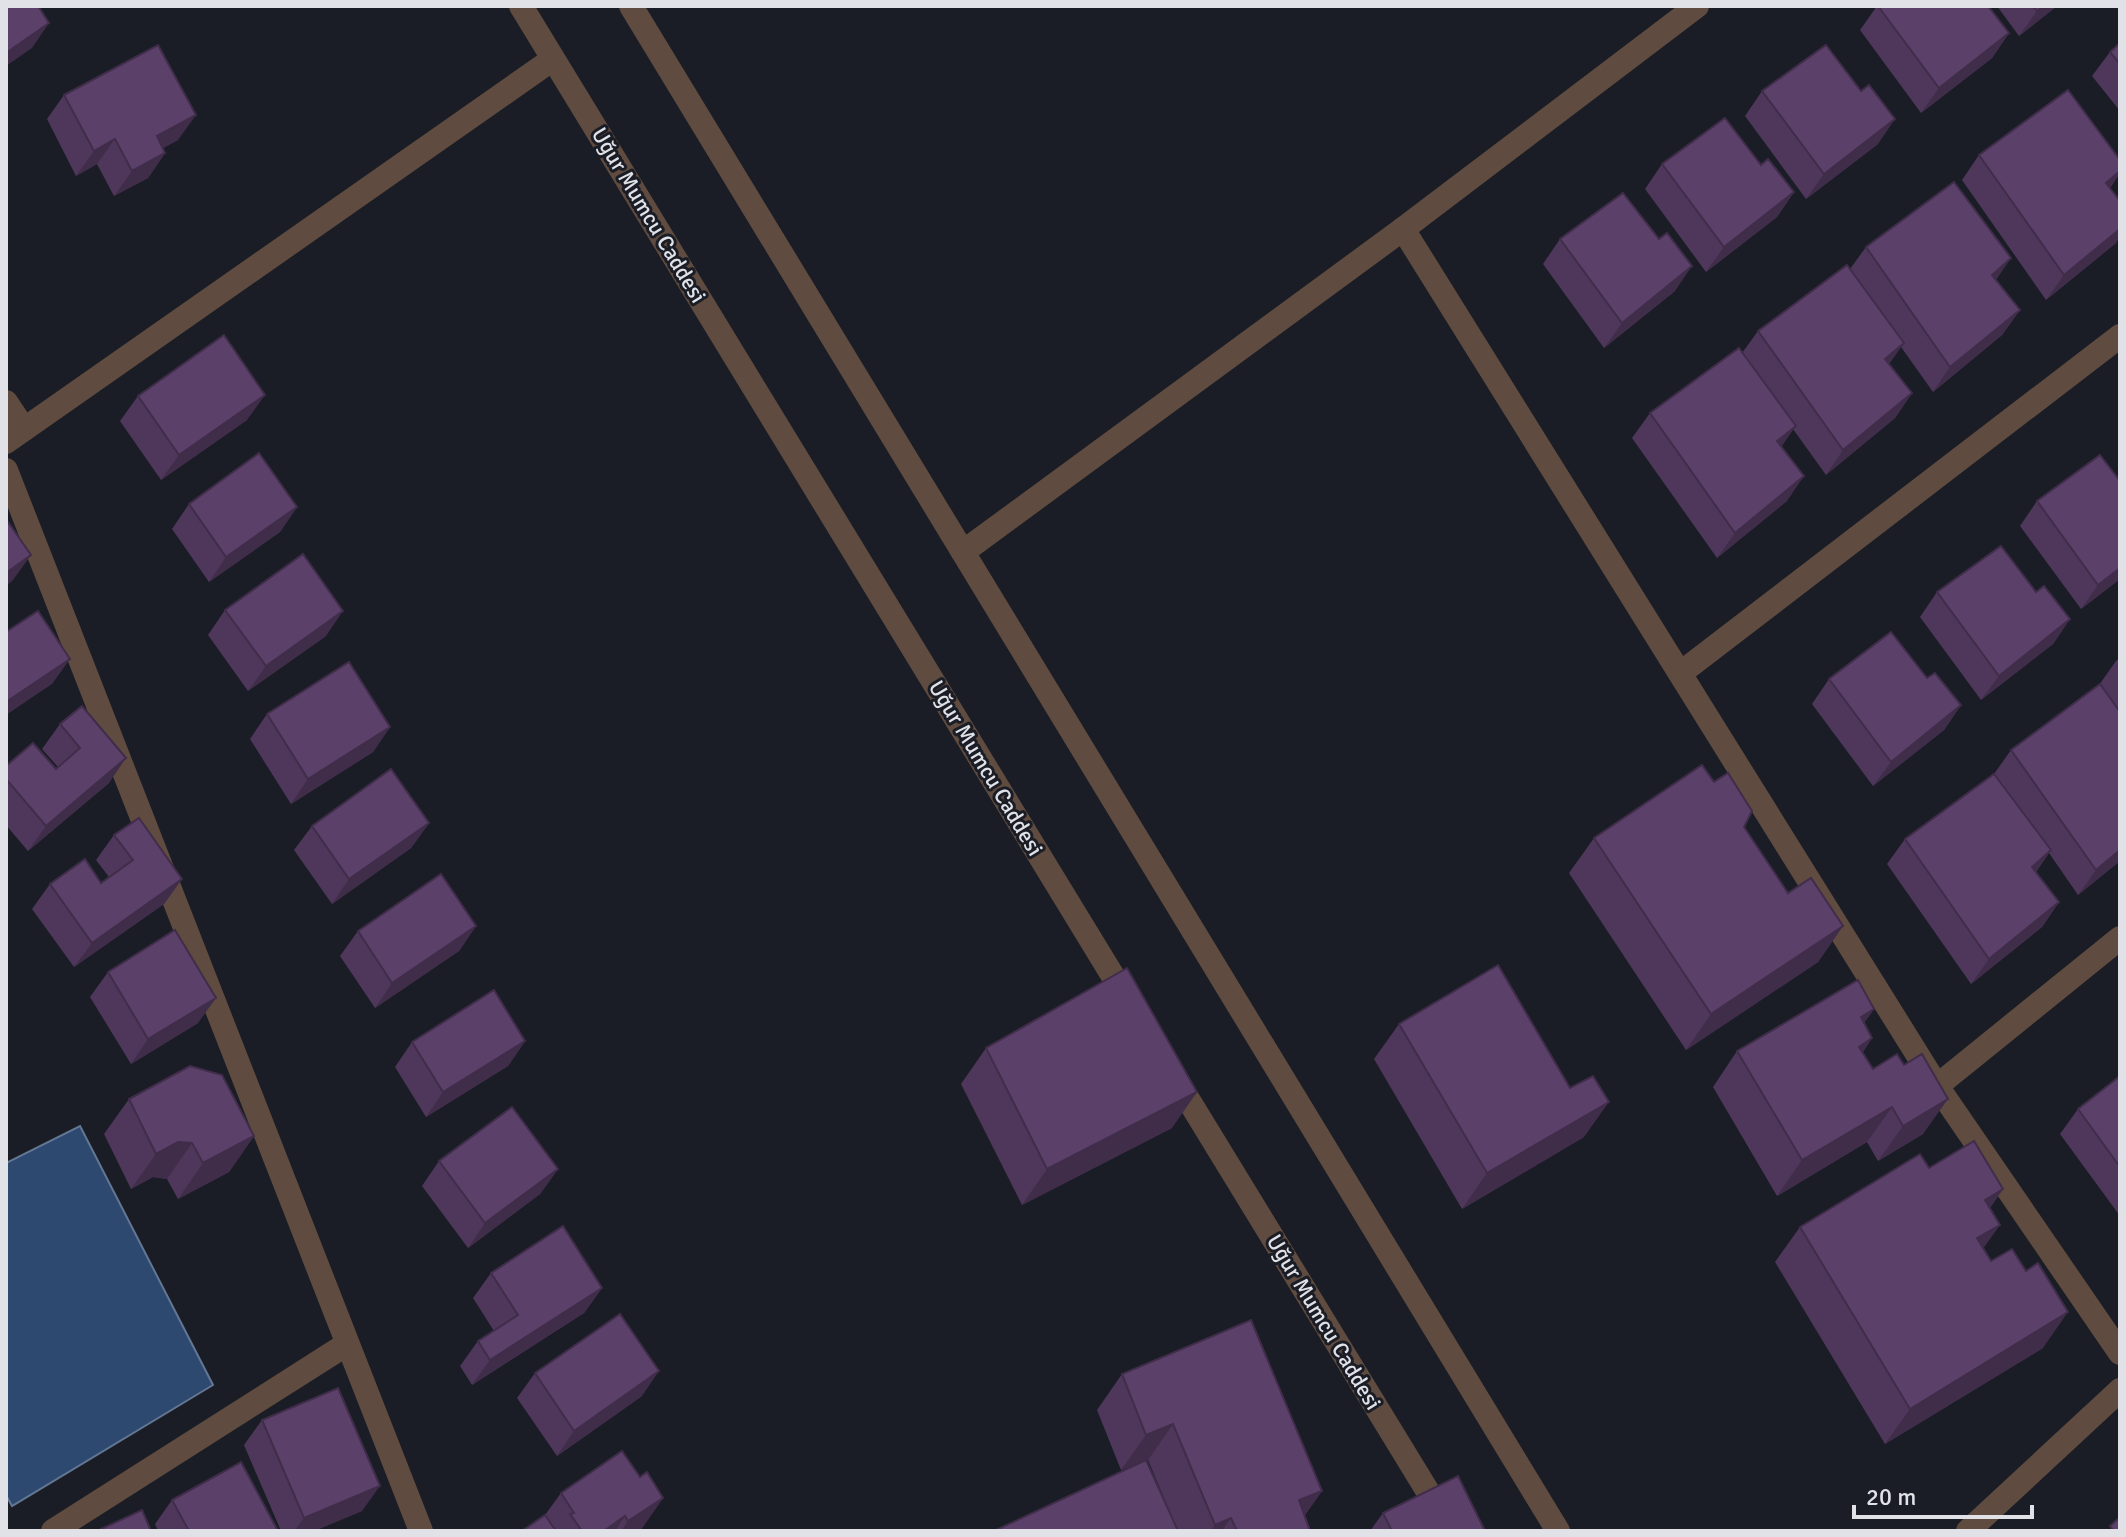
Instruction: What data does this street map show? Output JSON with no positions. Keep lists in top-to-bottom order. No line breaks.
{"streets":{"street":["Uğur Mumcu Caddesi"]},"scale_bar":"20 m"}
